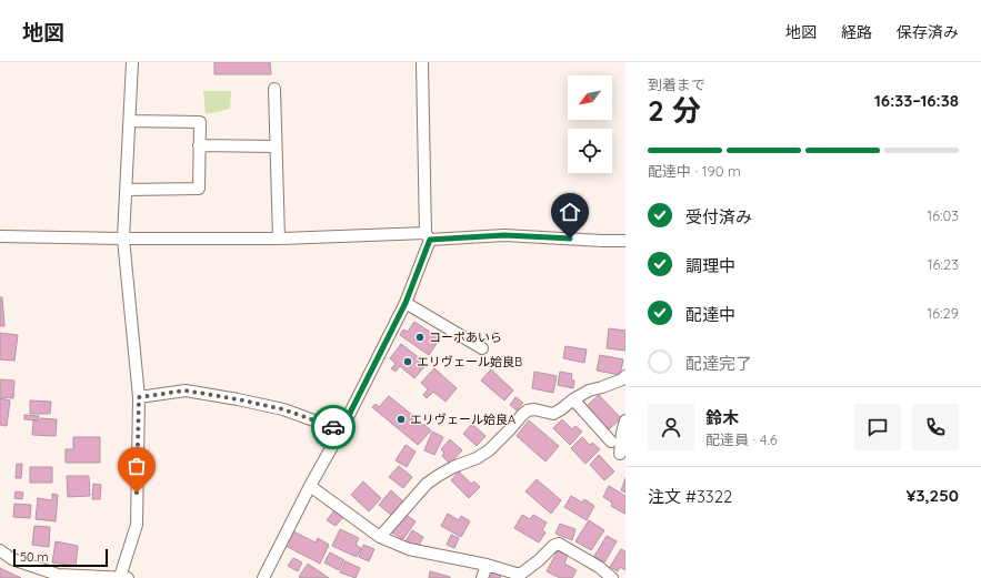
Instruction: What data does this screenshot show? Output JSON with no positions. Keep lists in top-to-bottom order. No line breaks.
{"places":["コーポあいら","エリヴェール姶良B","エリヴェール姶良A"],"scale_bar":"50 m","north":"bottom left","page":{"header":"地図","nav":["地図","経路","保存済み"],"heading":["2 分","到着まで","16:33–16:38"],"panel":["鈴木","配達員 · 4.6","注文 #3322","¥3,250"],"bar":"配達中 · 190 m","list":[["受付済み","16:03"],["調理中","16:23"],["配達中","16:29"],"配達完了"],"scale":"50 m"}}
